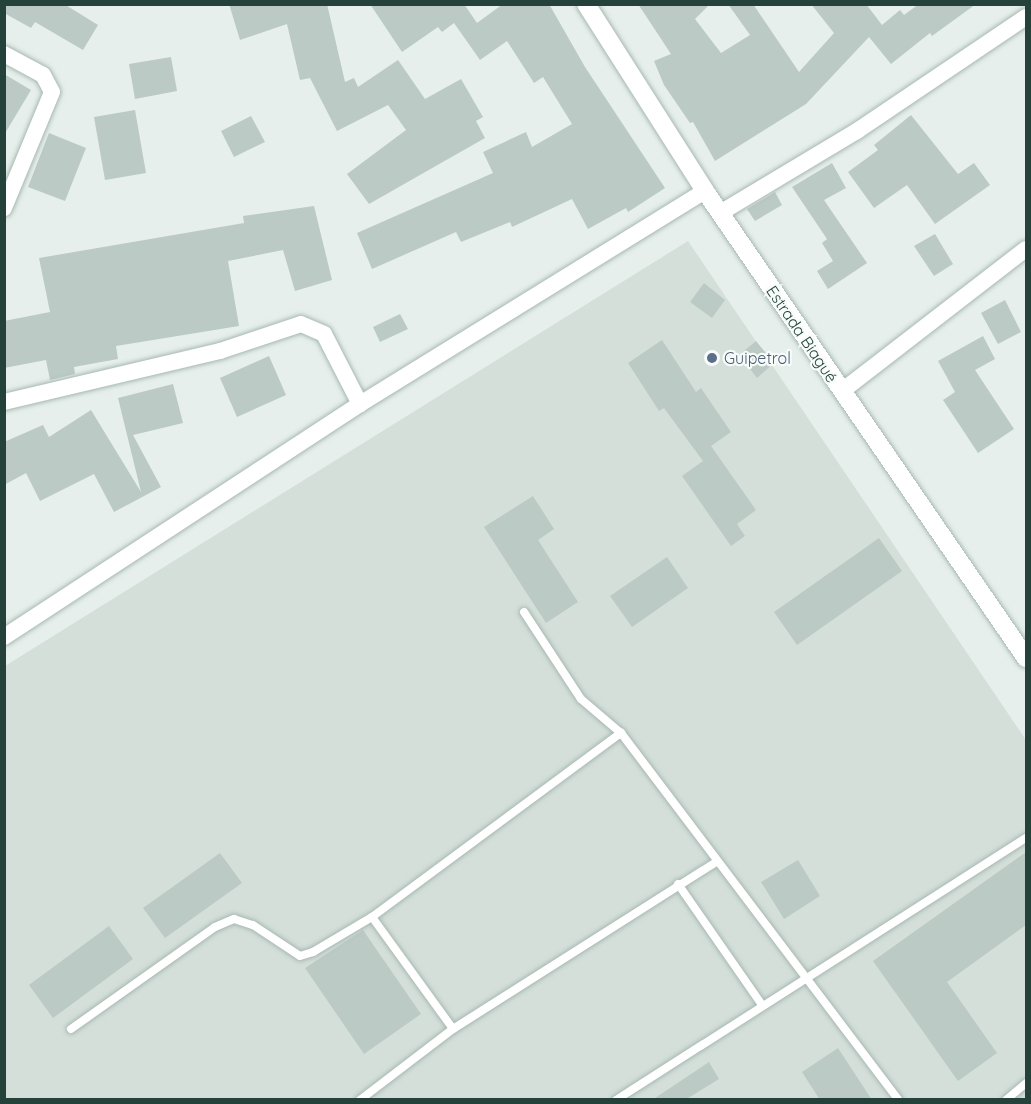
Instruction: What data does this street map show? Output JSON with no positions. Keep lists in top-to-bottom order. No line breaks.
{"streets":{"main road":["Estrada Biagué"]},"places":["Guipetrol"]}
